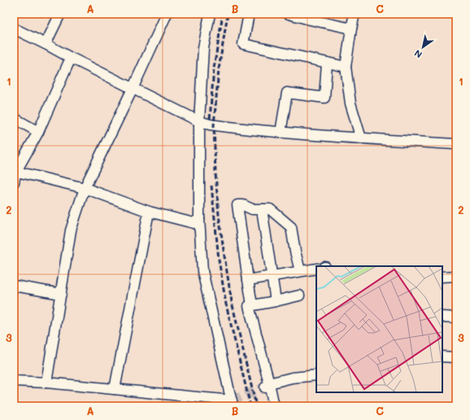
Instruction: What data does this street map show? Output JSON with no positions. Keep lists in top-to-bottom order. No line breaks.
{"north":"bottom left","grid":{"columns":["A","B","C"],"rows":["1","2","3"]}}
